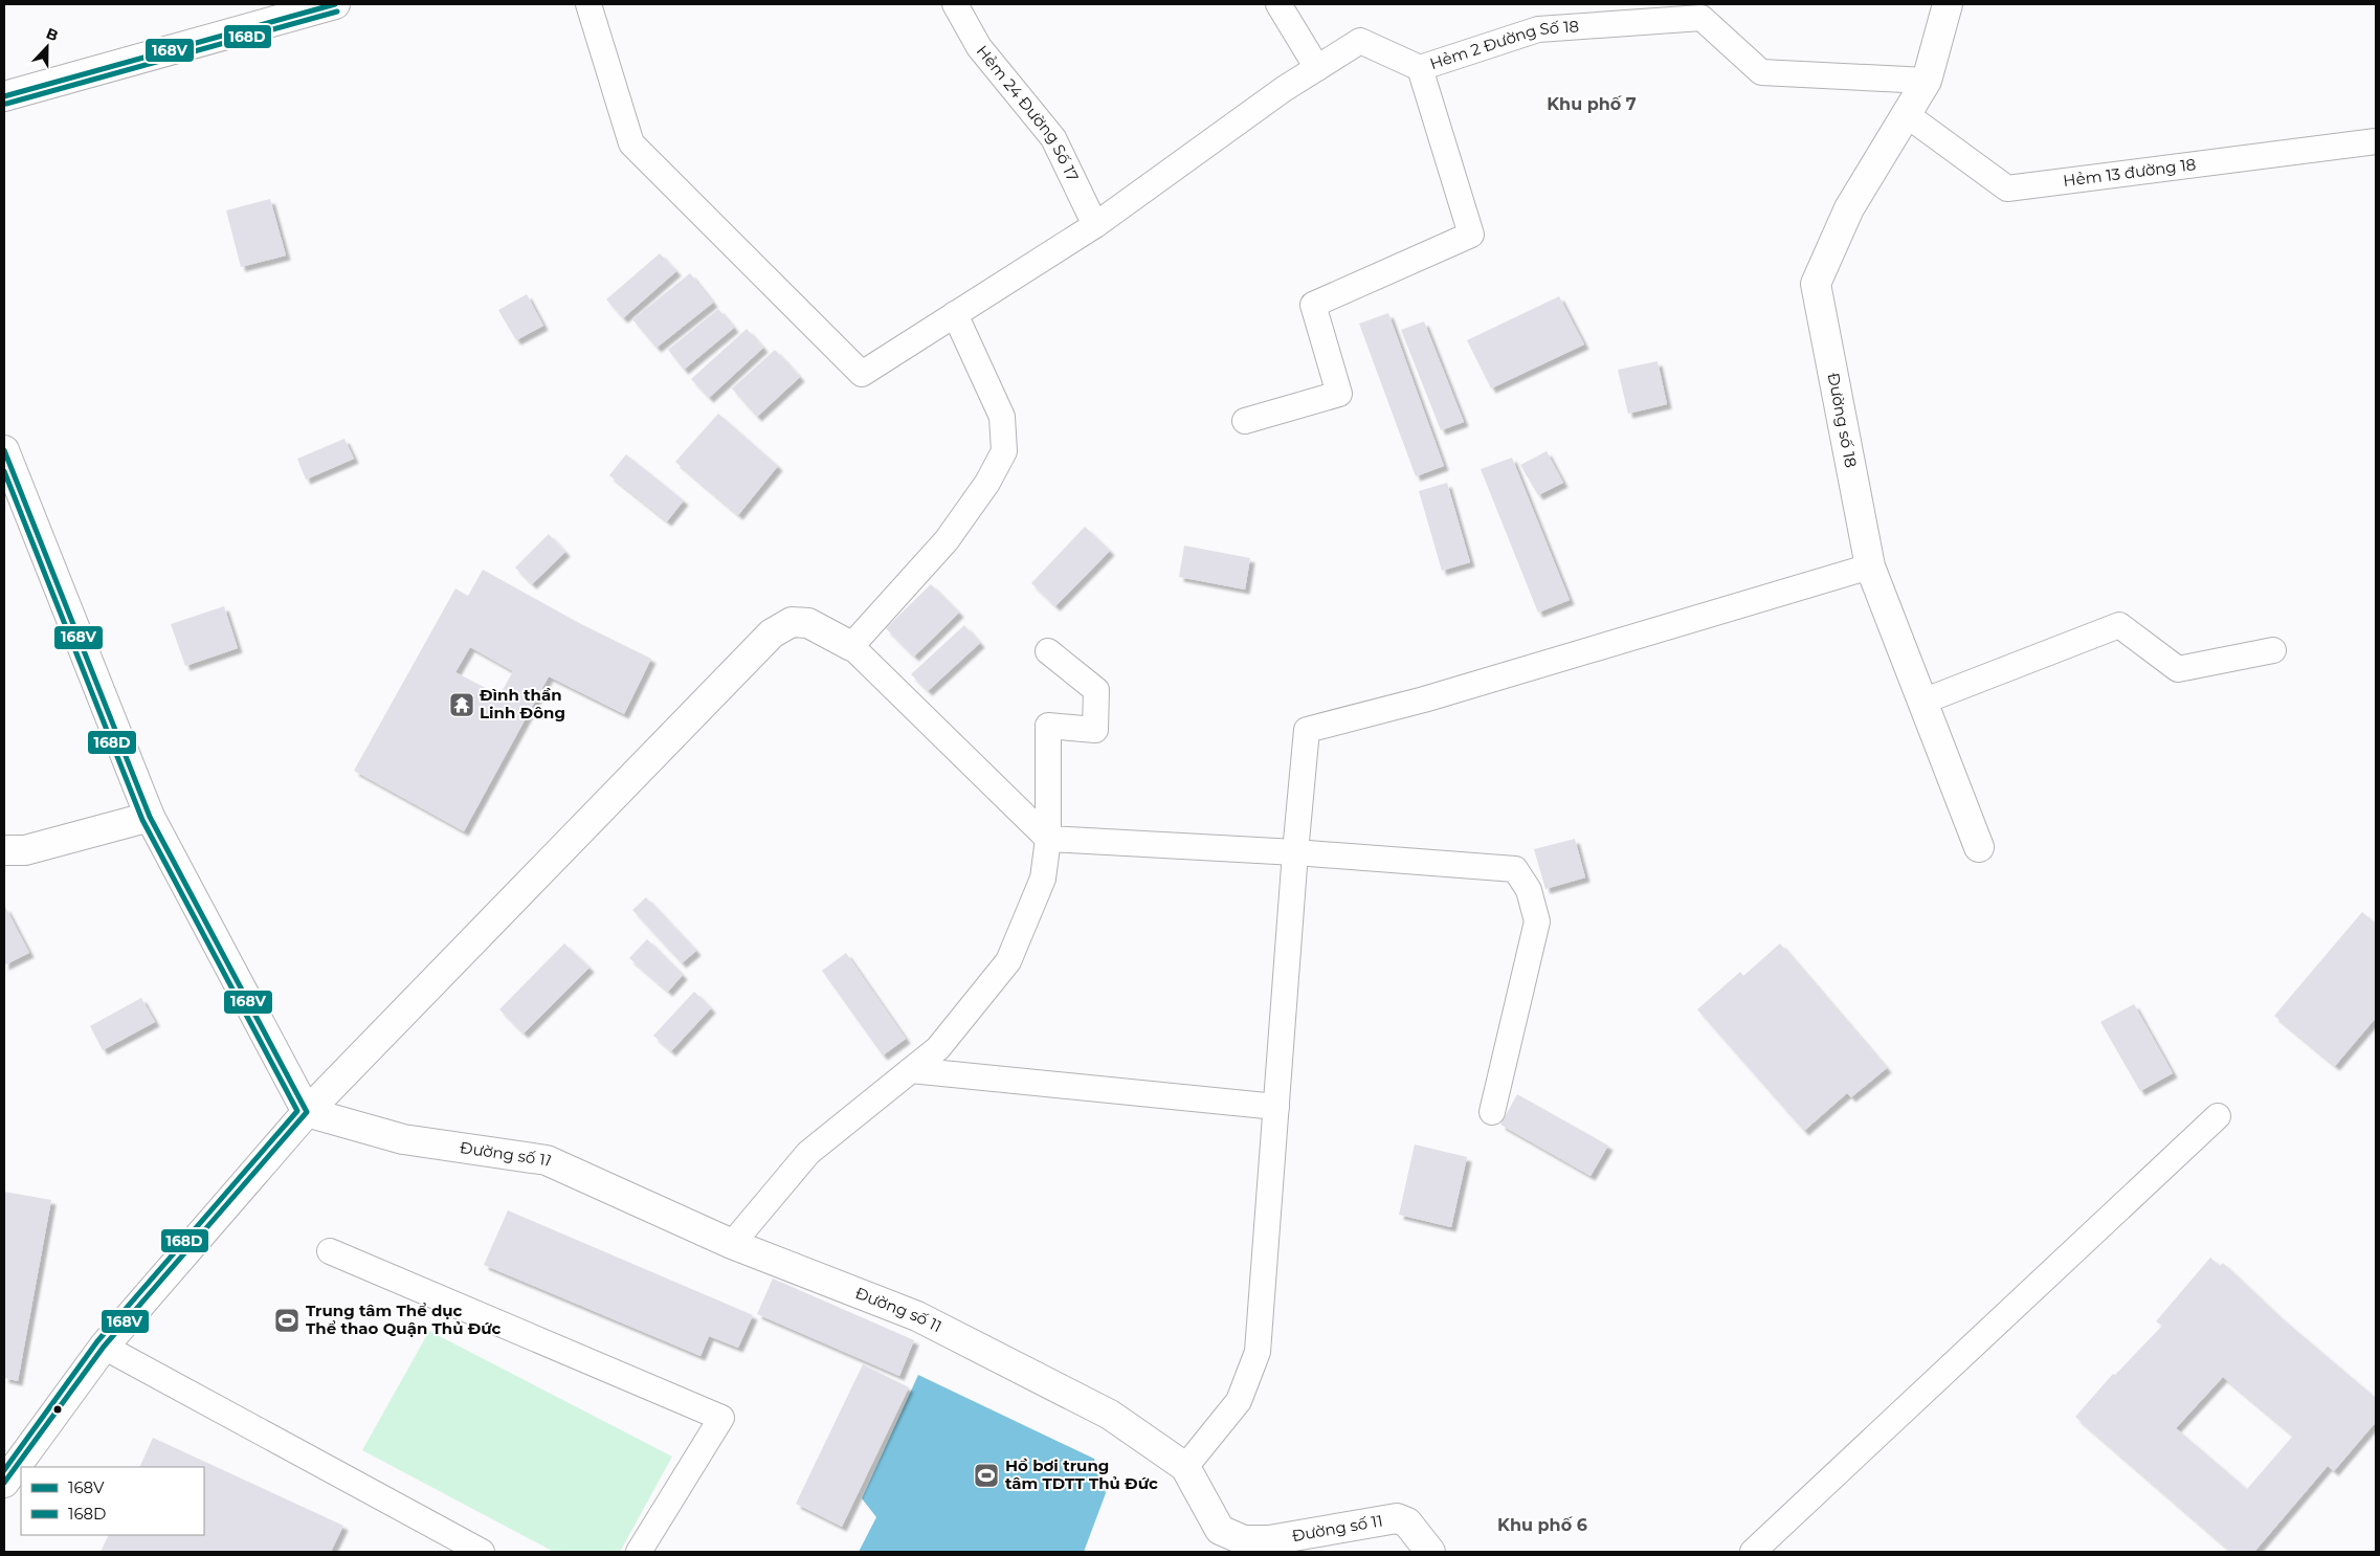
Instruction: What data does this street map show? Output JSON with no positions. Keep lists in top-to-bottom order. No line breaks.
{"streets":{"street":["Đường số 18","Đường số 11"],"lane":["Hẻm 2 Đường Số 18","Hẻm 24 Đường Số 17","Hẻm 13 đường 18"]},"crossings":[["Hẻm 2 Đường Số 18","Hẻm 24 Đường Số 17"],["Hẻm 2 Đường Số 18","Đường số 18"],["Hẻm 13 đường 18","Đường số 18"]],"districts":["Khu phố 7","Khu phố 6"],"places":{"temple":["Đình thần Linh Đông"],"sports":["Trung tâm Thể dục Thể thao Quận Thủ Đức","Hồ bơi trung tâm TDTT Thủ Đức"]},"lines":["transit line 168V","transit line 168D"],"legend":["168V","168D"],"north":"top"}
